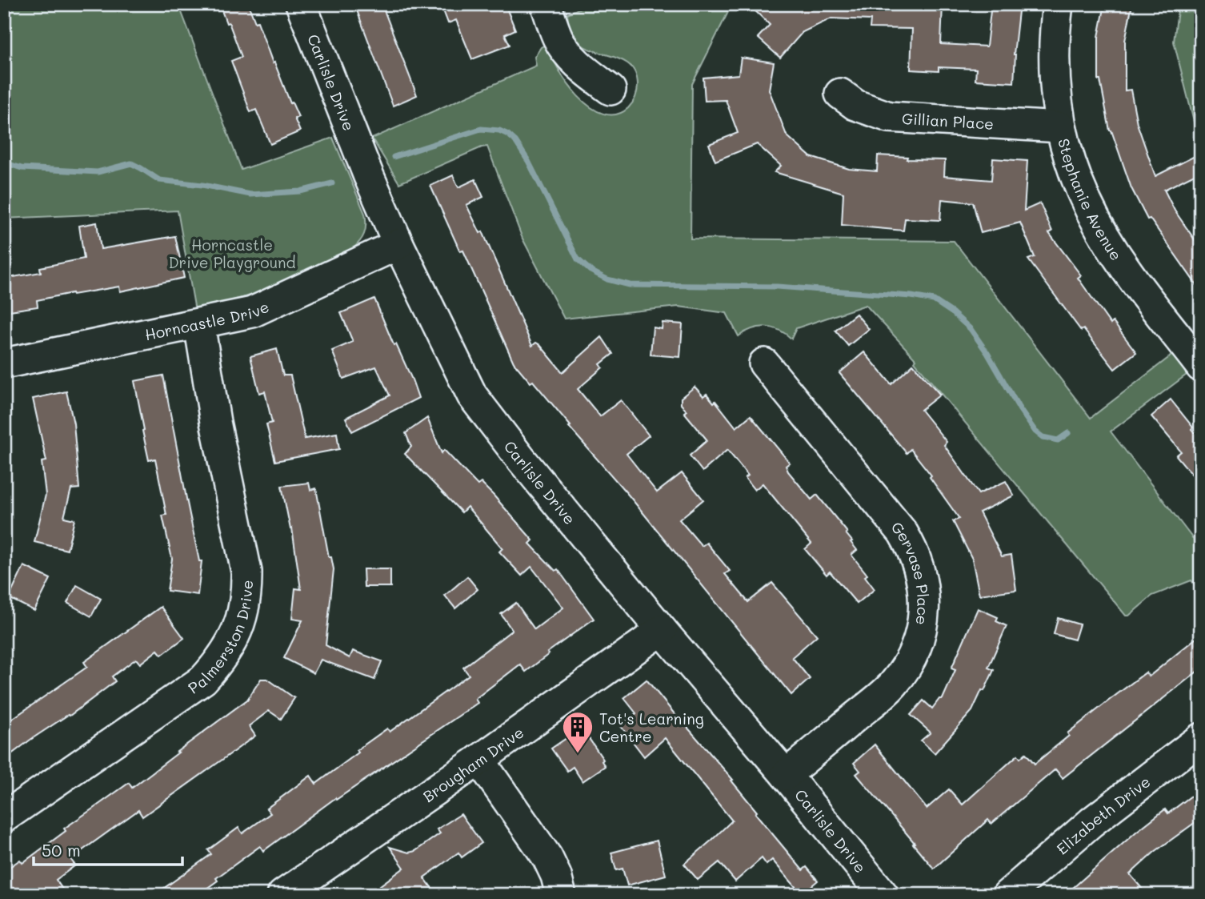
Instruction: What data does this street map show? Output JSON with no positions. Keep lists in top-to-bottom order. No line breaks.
{"streets":{"street":["Carlisle Drive","Gillian Place","Stephanie Avenue","Horncastle Drive","Gervase Place","Palmerston Drive","Brougham Drive","Elizabeth Drive"]},"crossings":[["Carlisle Drive","Horncastle Drive"],["Carlisle Drive","Gervase Place"],["Carlisle Drive","Brougham Drive"],["Gillian Place","Stephanie Avenue"],["Horncastle Drive","Palmerston Drive"]],"parks":["Horncastle Drive Playground"],"places":{"building":["Tot's Learning Centre"]},"scale_bar":"50 m"}
